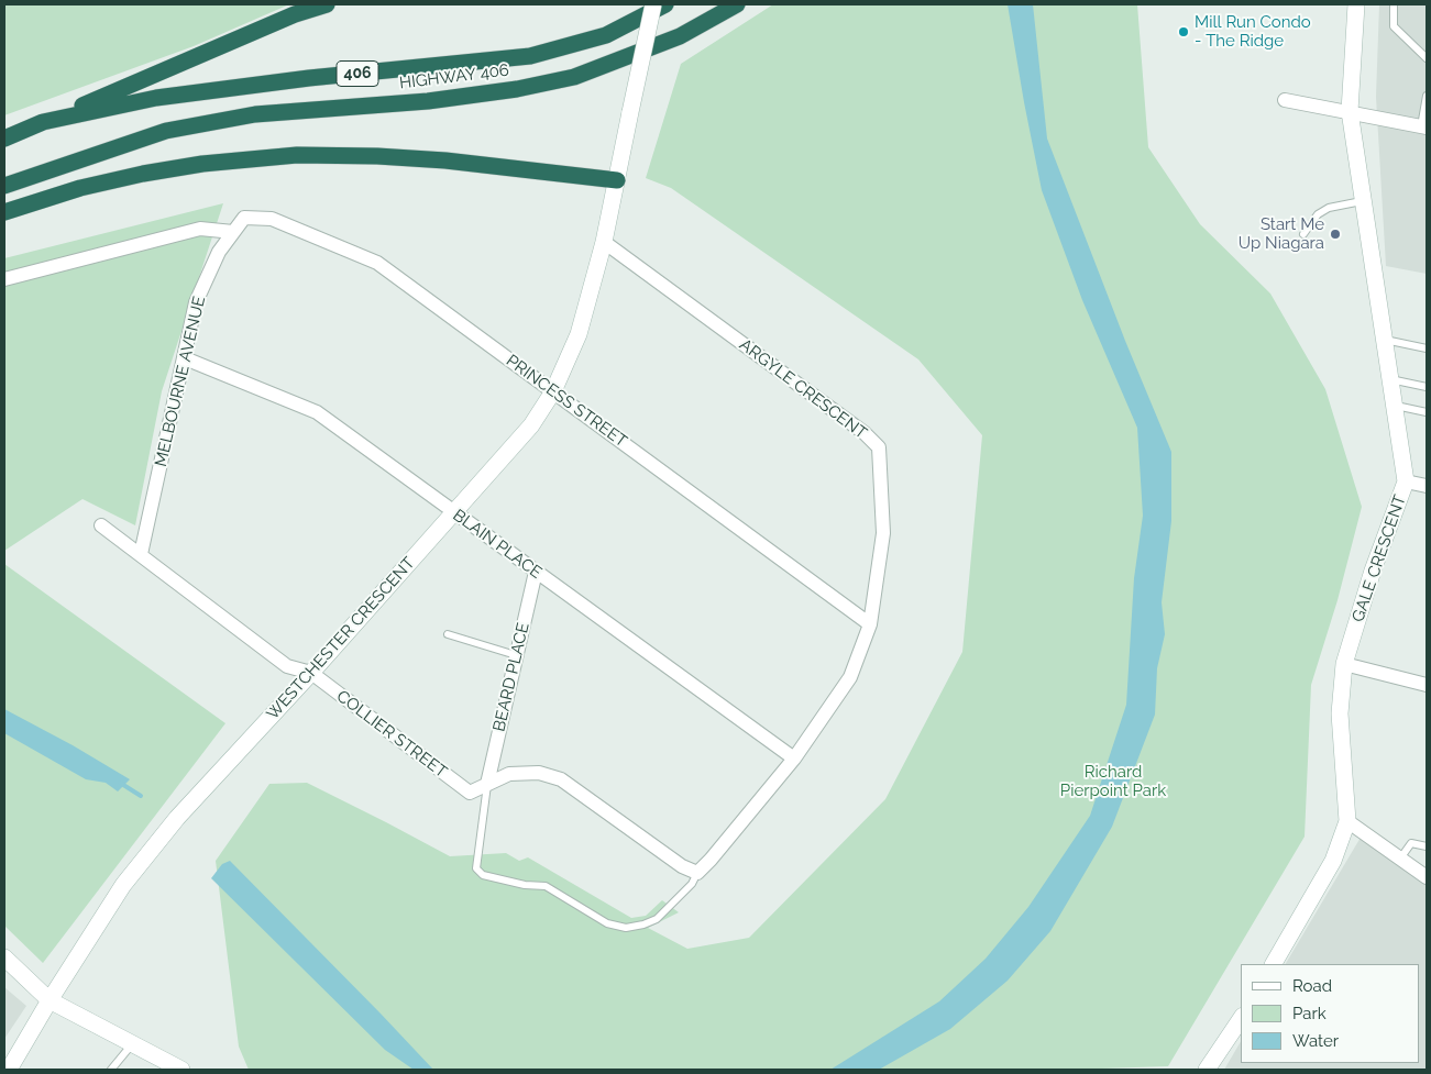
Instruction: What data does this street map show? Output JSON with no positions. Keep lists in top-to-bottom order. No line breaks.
{"streets":{"highway":["406","HIGHWAY 406"],"street":["MELBOURNE AVENUE","ARGYLE CRESCENT","PRINCESS STREET","BLAIN PLACE","GALE CRESCENT","WESTCHESTER CRESCENT","BEARD PLACE","COLLIER STREET"]},"crossings":[["MELBOURNE AVENUE","PRINCESS STREET"],["MELBOURNE AVENUE","BLAIN PLACE"],["MELBOURNE AVENUE","COLLIER STREET"],["ARGYLE CRESCENT","PRINCESS STREET"],["ARGYLE CRESCENT","BLAIN PLACE"],["ARGYLE CRESCENT","WESTCHESTER CRESCENT"],["ARGYLE CRESCENT","COLLIER STREET"],["PRINCESS STREET","WESTCHESTER CRESCENT"],["BLAIN PLACE","WESTCHESTER CRESCENT"],["BLAIN PLACE","BEARD PLACE"],["WESTCHESTER CRESCENT","COLLIER STREET"],["BEARD PLACE","COLLIER STREET"]],"parks":["Richard Pierpoint Park"],"places":["Mill Run Condo - The Ridge","Start Me Up Niagara"],"legend":["Road","Park","Water"]}
